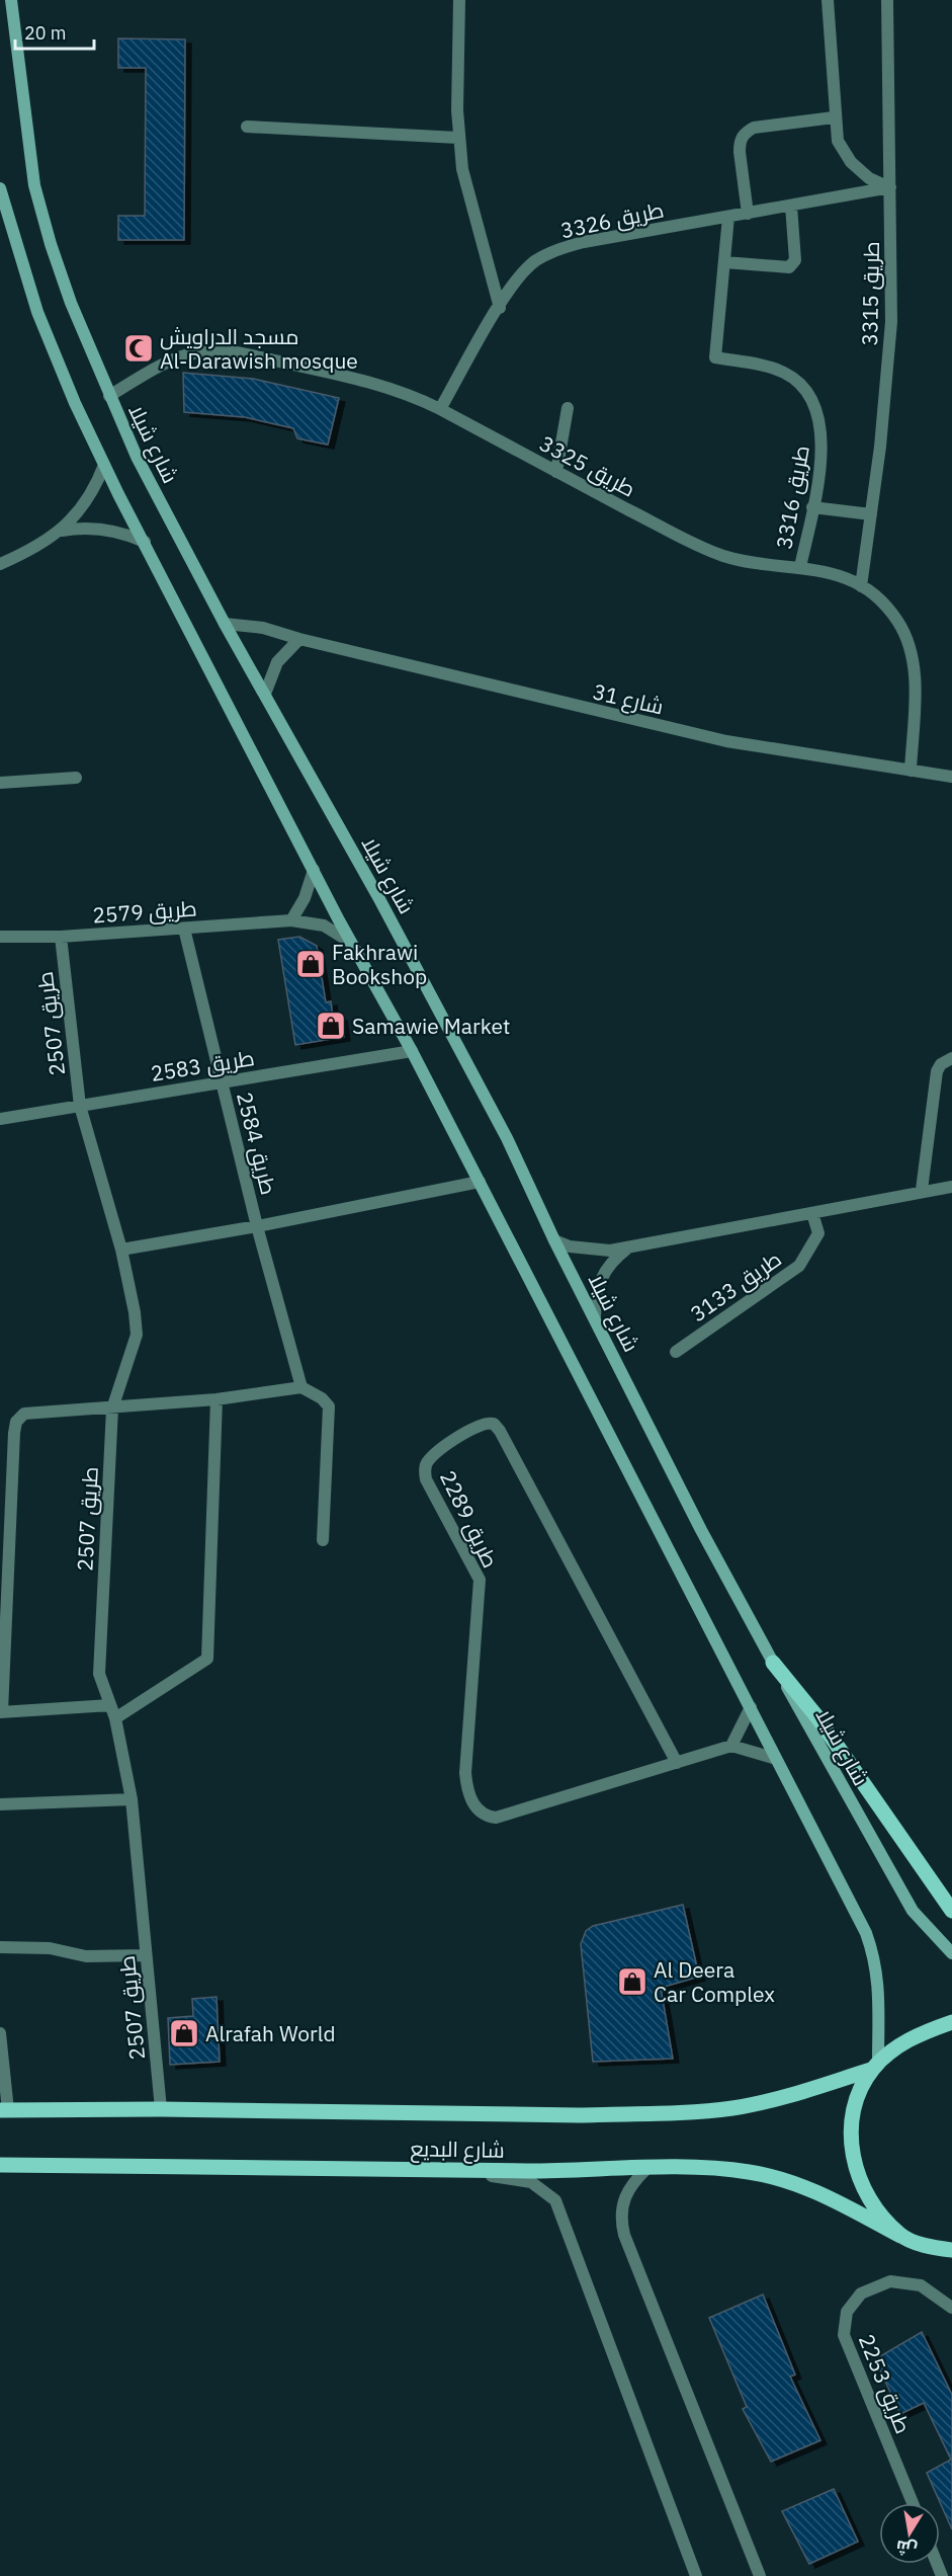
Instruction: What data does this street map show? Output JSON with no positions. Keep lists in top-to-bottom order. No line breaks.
{"streets":{"main road":["شارع شيلا","شارع البديع"],"street":["طريق 3326","طريق 3315","طريق 3325","طريق 3316","شارع 31","طريق 2579","طريق 2507","طريق 2583","طريق 2584","طريق 3133","طريق 2289","طريق 2253"]},"crossings":[["طريق 3326","طريق 3315"],["طريق 3326","طريق 3325"],["طريق 3315","طريق 3325"],["شارع شيلا","طريق 3325"],["شارع شيلا","شارع 31"],["شارع شيلا","طريق 3133"],["طريق 3325","طريق 3316"],["طريق 3325","شارع 31"],["طريق 2579","طريق 2507"],["طريق 2579","طريق 2584"],["طريق 2507","طريق 2583"],["طريق 2507","طريق 2584"],["طريق 2507","شارع البديع"],["طريق 2583","طريق 2584"]],"places":{"mosque":["مسجد الدراويش Al-Darawish mosque"],"shop":["Fakhrawi Bookshop","Samawie Market","Al Deera Car Complex","Alrafah World"]},"scale_bar":"20 m","north":"bottom"}
